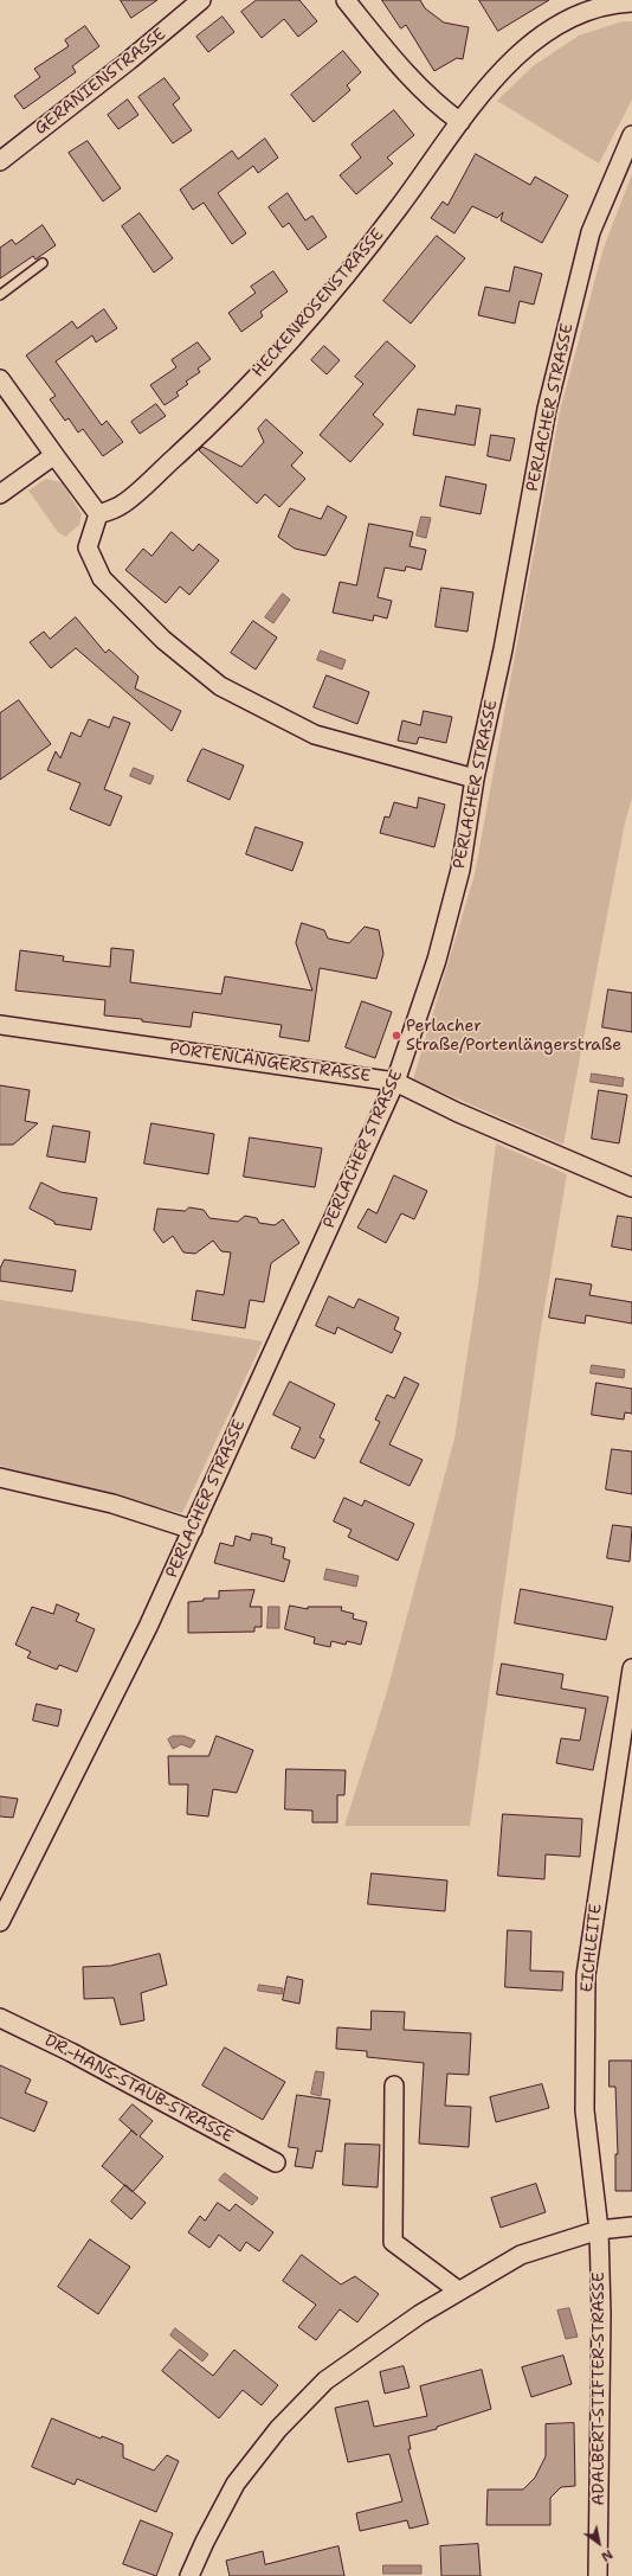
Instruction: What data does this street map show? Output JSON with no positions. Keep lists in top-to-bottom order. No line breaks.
{"streets":{"street":["GERANIENSTRASSE","HECKENROSENSTRASSE","PERLACHER STRASSE","PORTENLÄNGERSTRASSE","EICHLEITE","DR.-HANS-STAUB-STRASSE","ADALBERT-STIFTER-STRASSE"]},"crossings":[["PERLACHER STRASSE","PORTENLÄNGERSTRASSE"],["EICHLEITE","ADALBERT-STIFTER-STRASSE"]],"places":["Perlacher Straße/Portenlängerstraße"],"north":"bottom right"}
